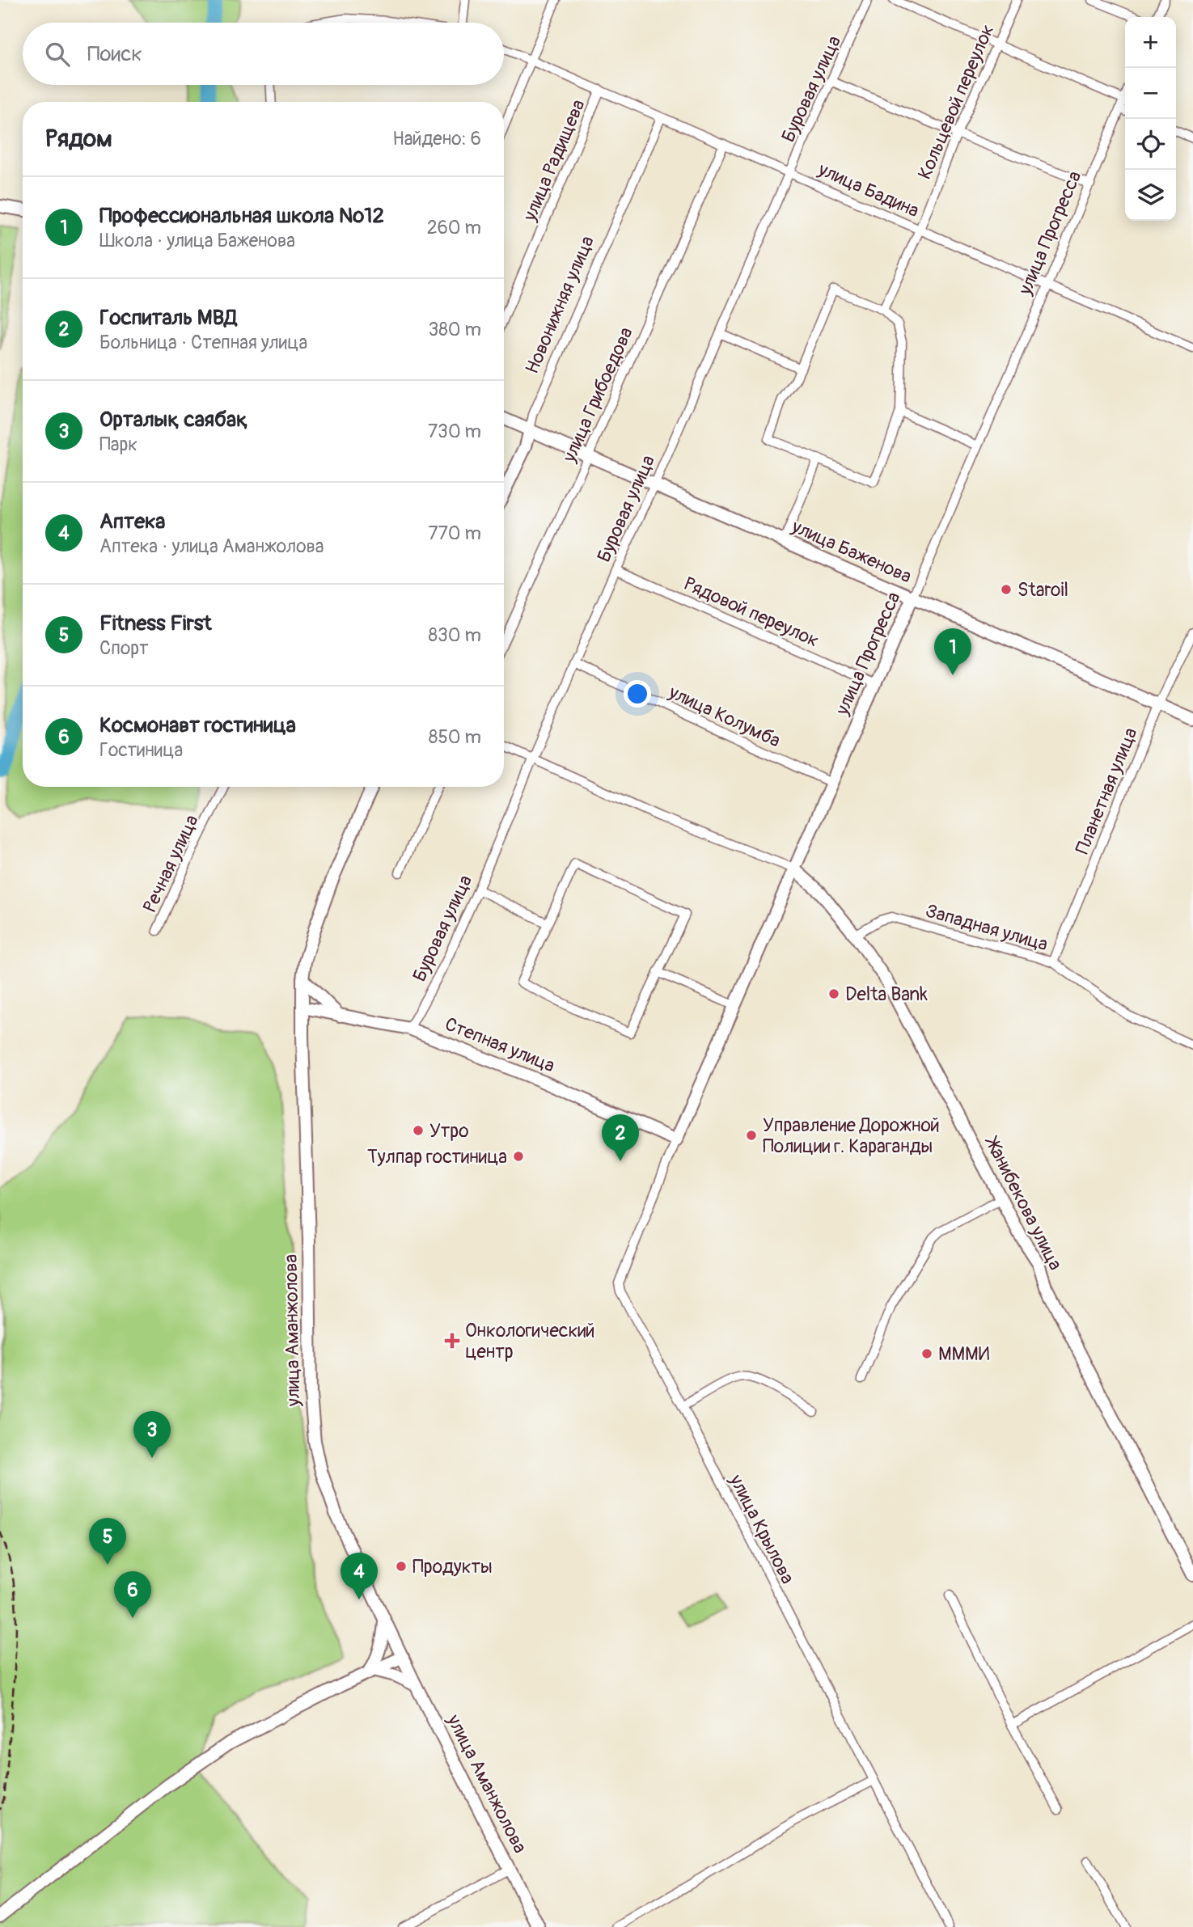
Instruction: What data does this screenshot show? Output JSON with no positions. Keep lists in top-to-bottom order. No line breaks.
{"streets":{"main road":["улица Прогресса","Новонижняя улица","улица Баженова","Степная улица","Жанибекова улица","улица Аманжолова"],"street":["Буровая улица","Кольцевой переулок","улица Радищева","улица Бадина","улица Грибоедова","Рядовой переулок","улица Колумба","Планетная улица","Речная улица","Западная улица","улица Крылова"]},"crossings":[["Буровая улица","улица Бадина"],["Буровая улица","улица Баженова"],["Буровая улица","Рядовой переулок"],["Буровая улица","улица Колумба"],["Буровая улица","Степная улица"],["Кольцевой переулок","улица Бадина"],["улица Радищева","улица Бадина"],["улица Бадина","улица Прогресса"],["улица Бадина","Новонижняя улица"],["улица Бадина","улица Грибоедова"],["улица Прогресса","улица Баженова"],["улица Прогресса","Рядовой переулок"],["улица Прогресса","улица Колумба"],["улица Прогресса","Степная улица"],["улица Прогресса","Жанибекова улица"],["улица Прогресса","улица Крылова"],["Новонижняя улица","улица Баженова"],["улица Грибоедова","улица Баженова"],["улица Баженова","Планетная улица"],["Планетная улица","Западная улица"],["Западная улица","Жанибекова улица"],["Степная улица","улица Аманжолова"],["Степная улица","улица Крылова"]],"places":{"other":["Staroil","Delta Bank","Утро","Управление Дорожной Полиции г. Караганды","Тулпар гостиница","МММИ","Продукты"],"health":["Онкологический центр"]},"page":{"map_buttons":["+","−"],"search":"Поиск","heading":["Рядом","Найдено: 6"],"list":[{"mark":"1","name":"Профессиональная школа №12","note":"Школа · улица Баженова","value":"260 m"},{"mark":"2","name":"Госпиталь МВД","note":"Больница · Степная улица","value":"380 m"},{"mark":"3","name":"Орталық саябақ","note":"Парк","value":"730 m"},{"mark":"4","name":"Аптека","note":"Аптека · улица Аманжолова","value":"770 m"},{"mark":"5","name":"Fitness First","note":"Спорт","value":"830 m"},{"mark":"6","name":"Космонавт гостиница","note":"Гостиница","value":"850 m"}],"pins":["1","2","3","5","4","6"]}}
